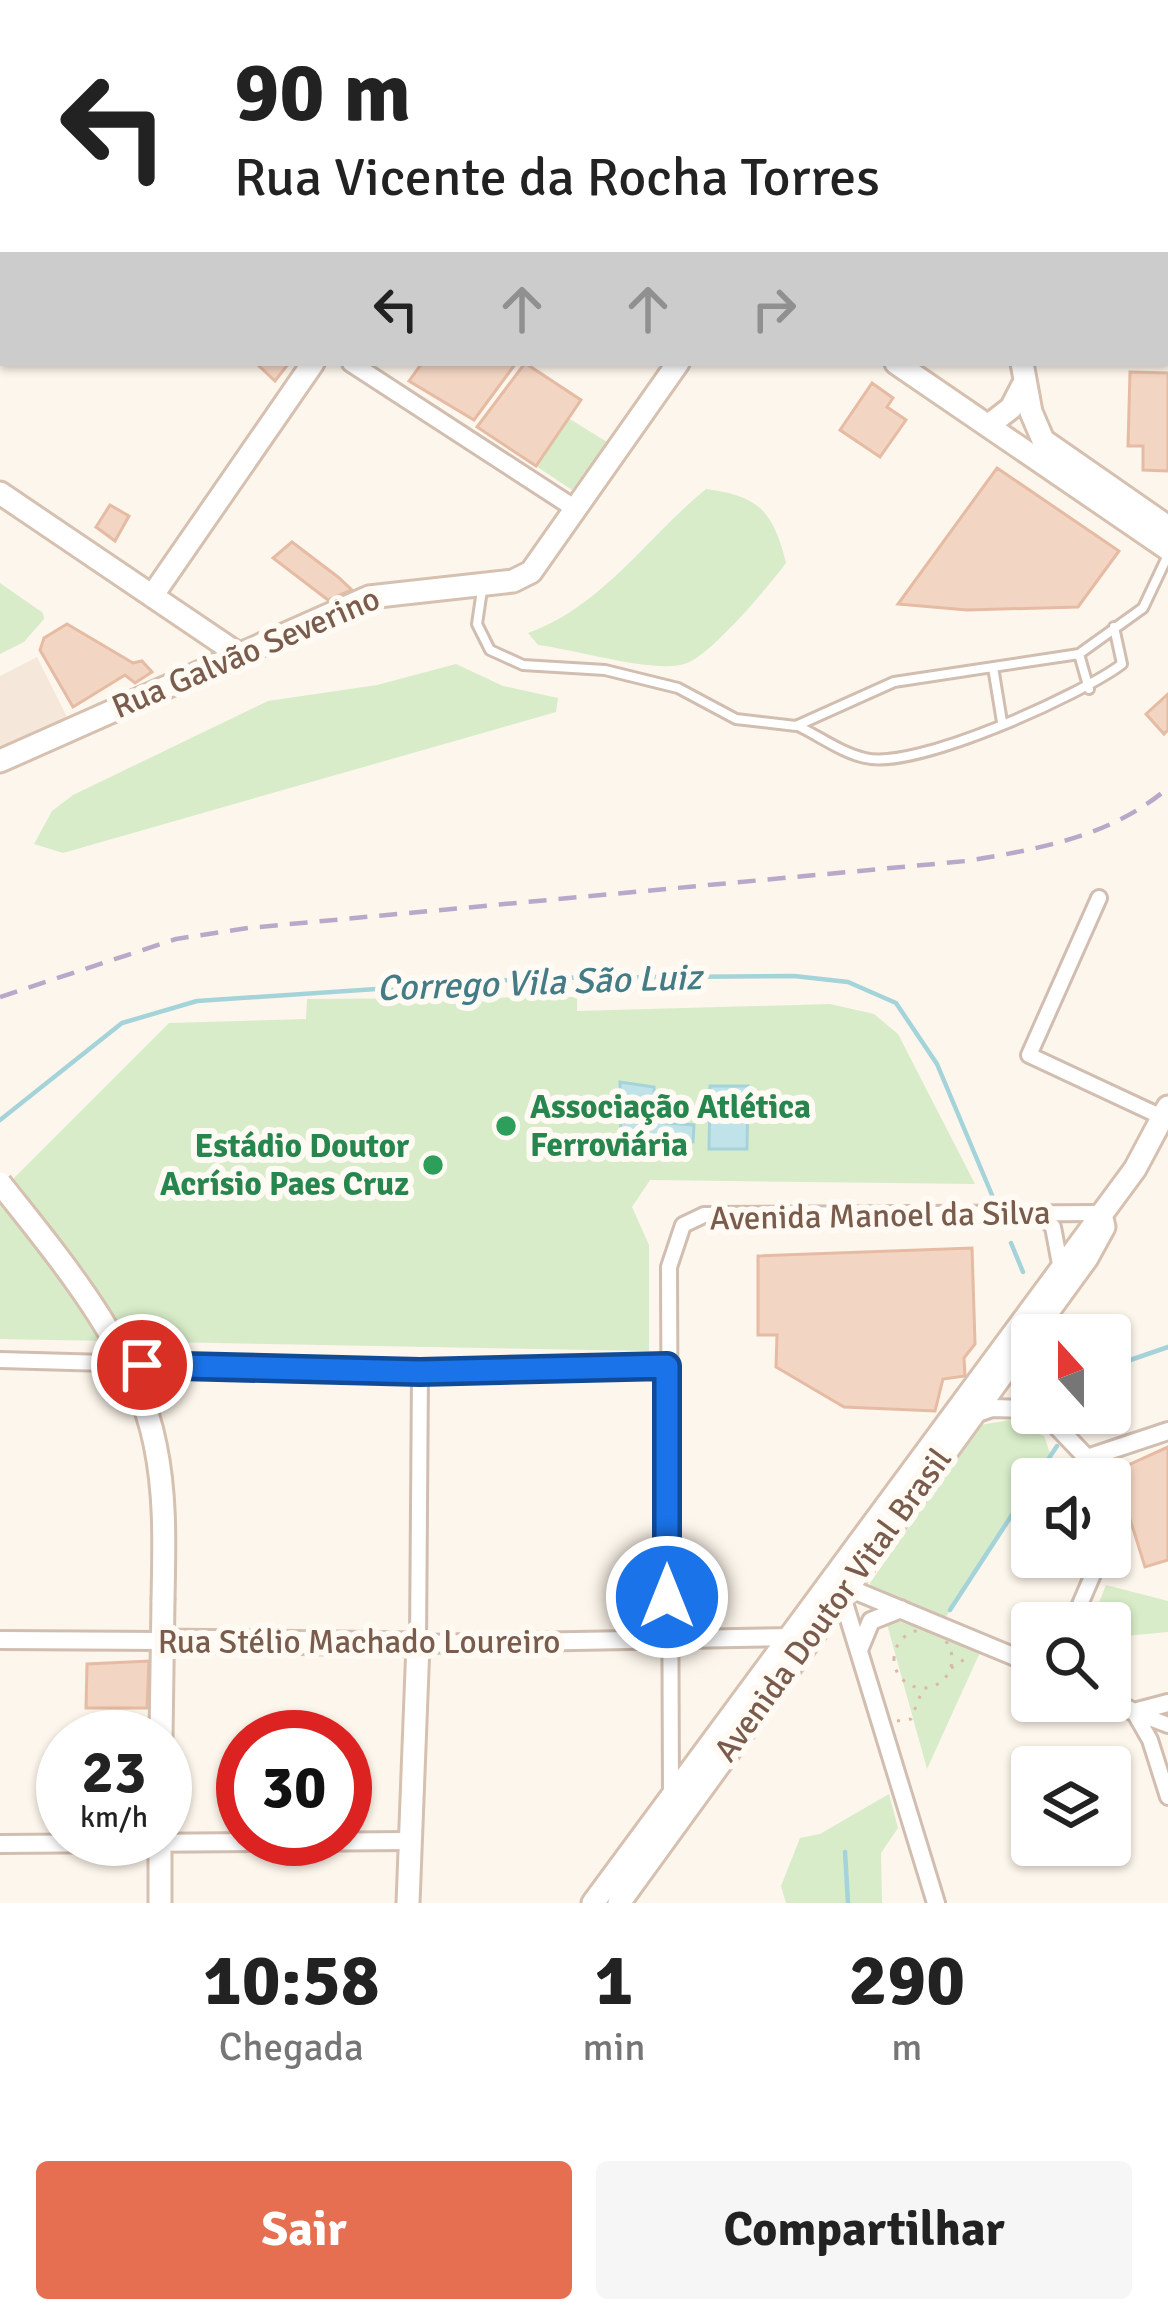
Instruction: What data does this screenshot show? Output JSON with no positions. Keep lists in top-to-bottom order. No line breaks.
{"streets":{"main road":["Rua Galvão Severino","Avenida Doutor Vital Brasil","Rua Stélio Machado Loureiro"],"street":["Avenida Manoel da Silva"]},"crossings":[["Avenida Doutor Vital Brasil","Rua Stélio Machado Loureiro"]],"water":["Corrego Vila São Luiz"],"places":["Associação Atlética Ferroviária","Estádio Doutor Acrísio Paes Cruz"],"north":"top","page":{"turn":["90 m","Rua Vicente da Rocha Torres"],"speed":"23 km/h","limit":"30","eta":["10:58","Chegada","1","min","290","m"],"buttons":["Sair","Compartilhar"]}}
